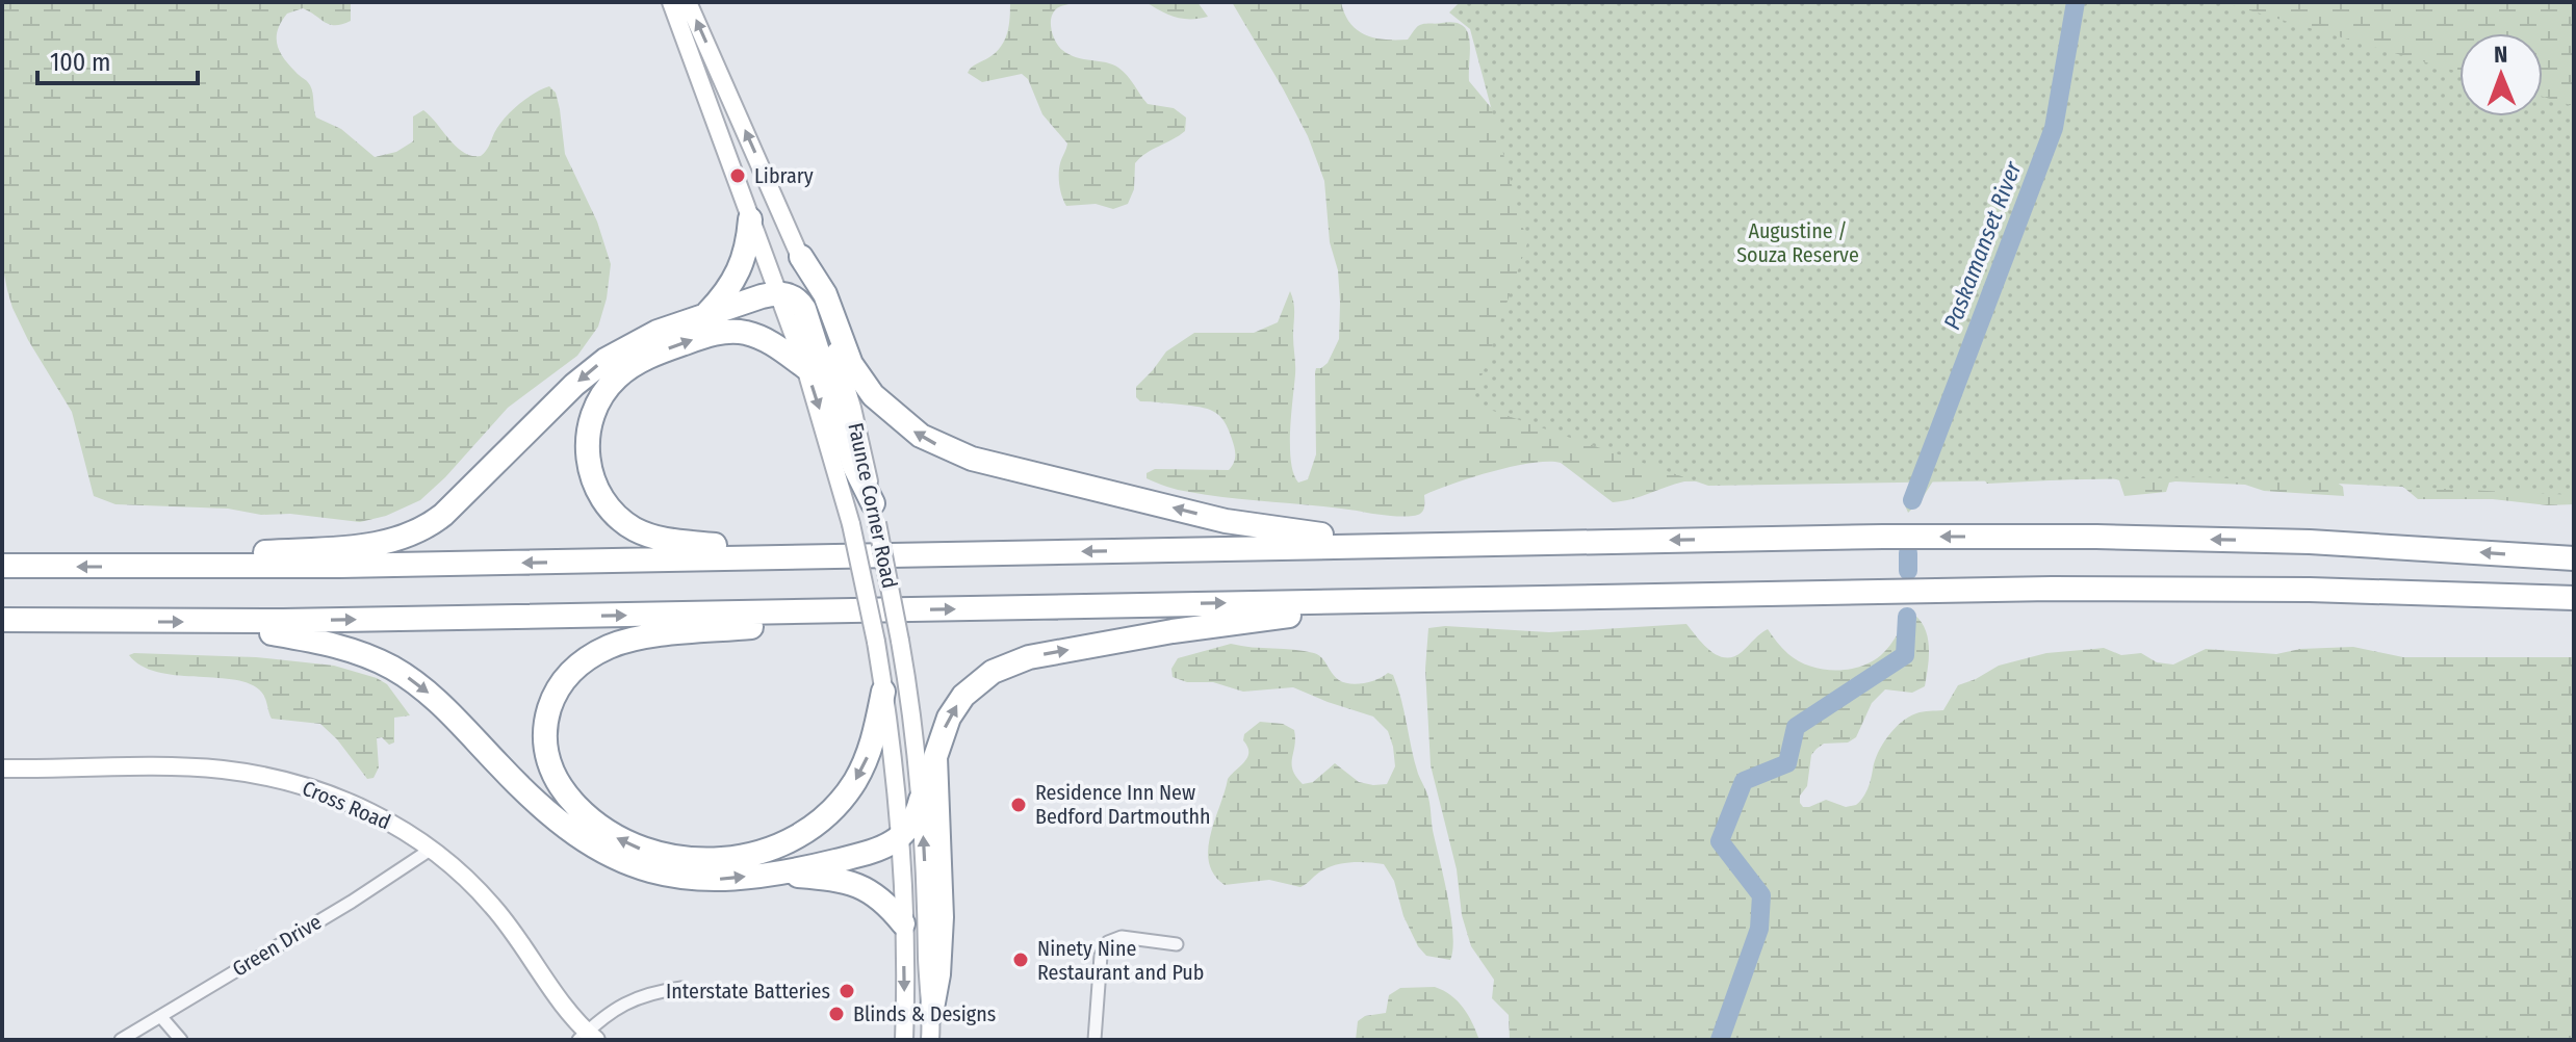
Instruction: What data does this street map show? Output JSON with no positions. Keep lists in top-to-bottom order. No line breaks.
{"streets":{"main road":["Faunce Corner Road","Cross Road"],"street":["Green Drive"]},"crossings":[["Cross Road","Green Drive"]],"water":["Paskamanset River"],"parks":["Augustine / Souza Reserve"],"places":["Library","Residence Inn New Bedford Dartmouthh","Ninety Nine Restaurant and Pub","Interstate Batteries","Blinds & Designs"],"scale_bar":"100 m","north":"top"}
